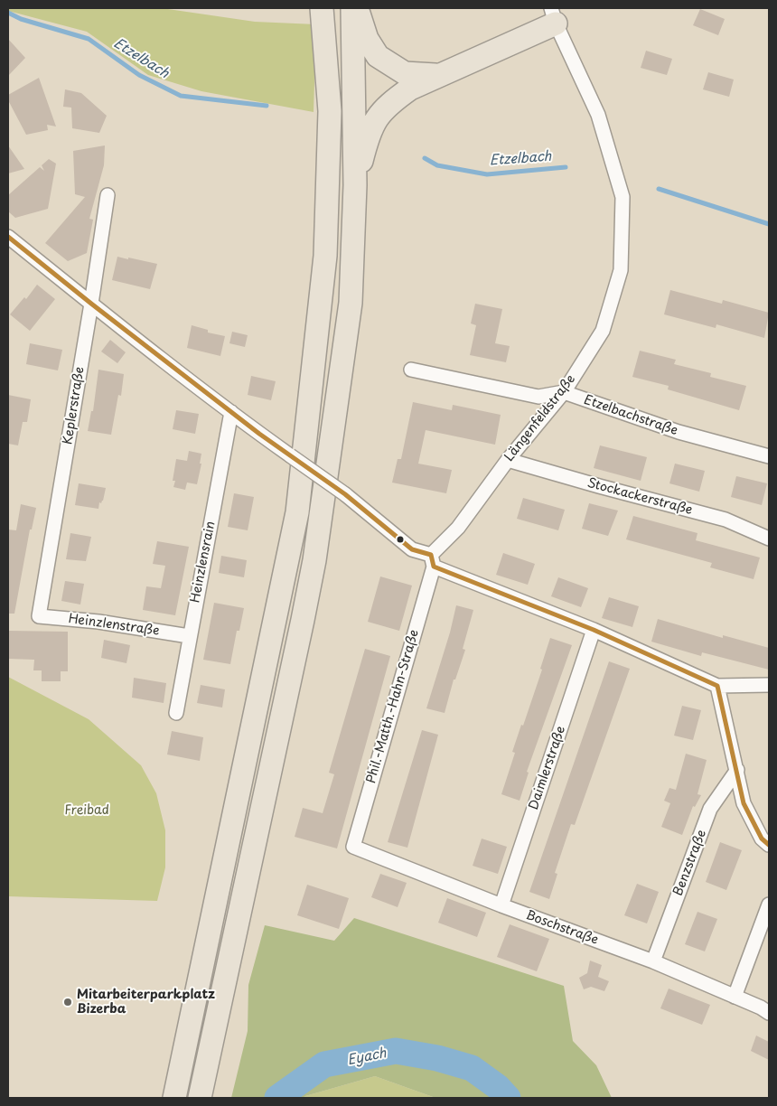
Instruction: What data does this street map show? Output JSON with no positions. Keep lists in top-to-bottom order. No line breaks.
{"streets":{"street":["Keplerstraße","Etzelbachstraße","Längenfeldstraße","Stockackerstraße","Heinzlensrain","Heinzlenstraße","Phil.-Matth.-Hahn-Straße","Daimlerstraße","Benzstraße","Boschstraße"]},"crossings":[["Keplerstraße","Heinzlenstraße"],["Etzelbachstraße","Längenfeldstraße"],["Längenfeldstraße","Stockackerstraße"],["Längenfeldstraße","Phil.-Matth.-Hahn-Straße"],["Heinzlensrain","Heinzlenstraße"],["Phil.-Matth.-Hahn-Straße","Boschstraße"],["Daimlerstraße","Boschstraße"],["Benzstraße","Boschstraße"]],"water":["Etzelbach","Eyach"],"parks":["Freibad"],"places":["Mitarbeiterparkplatz Bizerba"]}
